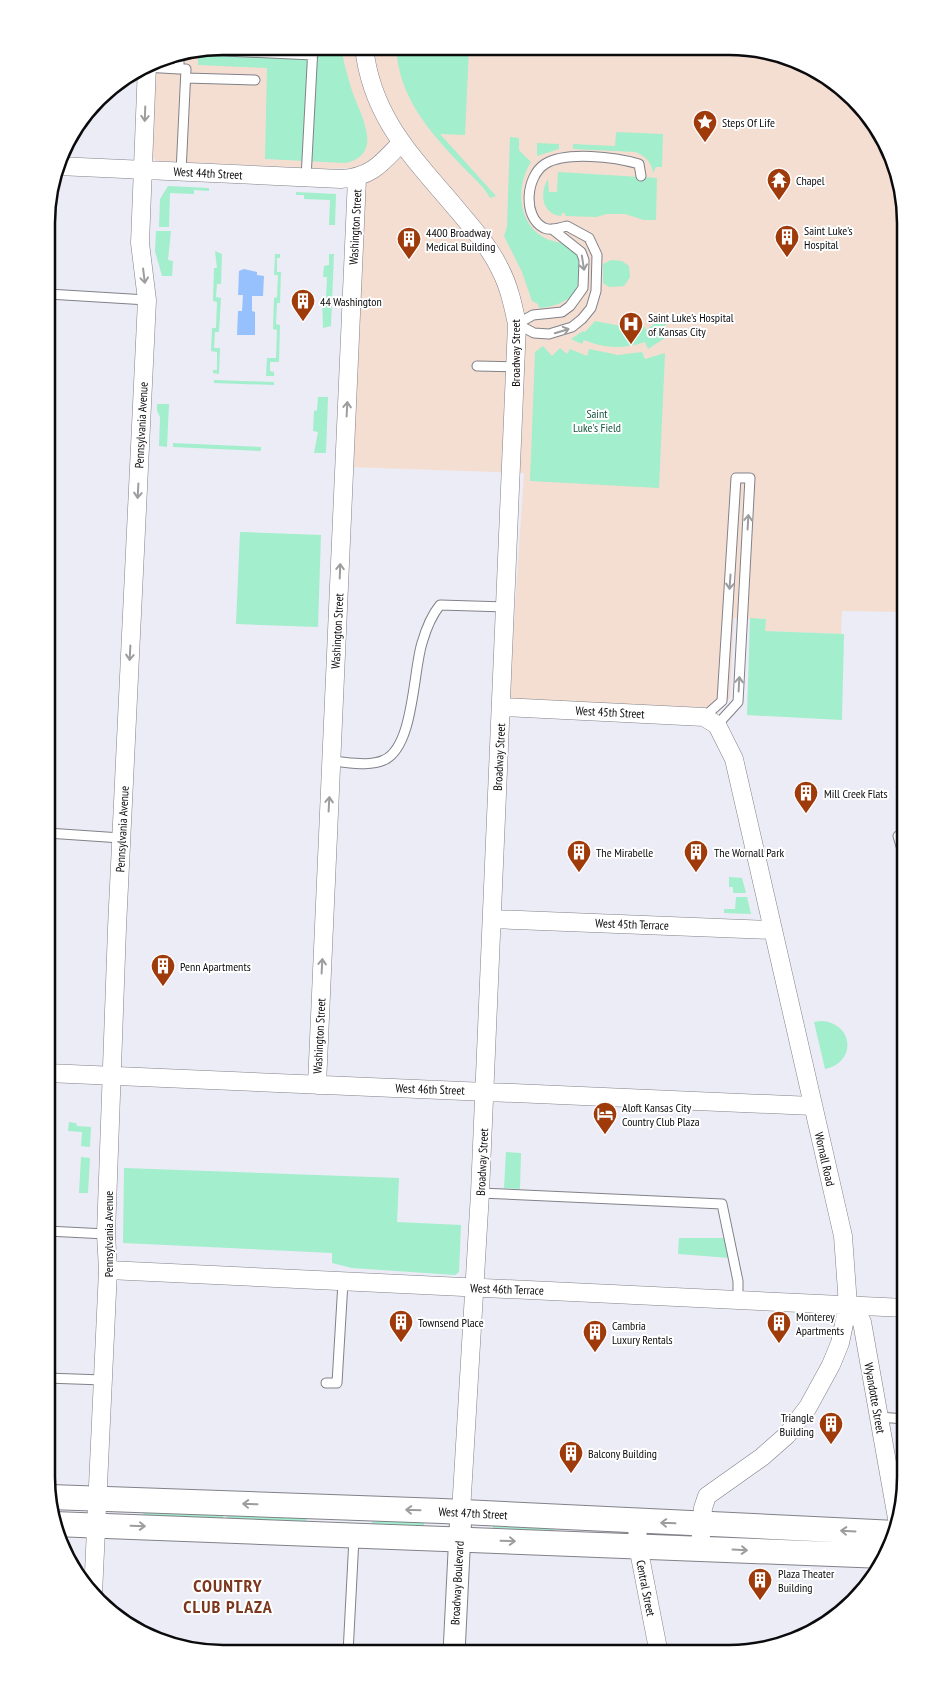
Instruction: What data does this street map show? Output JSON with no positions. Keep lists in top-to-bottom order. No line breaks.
{"streets":{"main road":["West 47th Street"],"street":["West 44th Street","Washington Street","Broadway Street","Pennsylvania Avenue","West 45th Street","West 45th Terrace","West 46th Street","Wornall Road","West 46th Terrace","Wyandotte Street","Broadway Boulevard","Central Street"]},"crossings":[["West 44th Street","Washington Street"],["West 44th Street","Pennsylvania Avenue"],["Washington Street","West 46th Street"],["Broadway Street","West 45th Street"],["Broadway Street","West 45th Terrace"],["Broadway Street","West 46th Street"],["Broadway Street","West 46th Terrace"],["Broadway Street","West 47th Street"],["Broadway Street","Broadway Boulevard"],["Pennsylvania Avenue","West 46th Street"],["Pennsylvania Avenue","West 46th Terrace"],["Pennsylvania Avenue","West 47th Street"],["West 45th Street","Wornall Road"],["West 45th Terrace","Wornall Road"],["West 46th Street","Wornall Road"],["Wornall Road","West 46th Terrace"],["Wornall Road","Wyandotte Street"],["Wornall Road","West 47th Street"],["West 46th Terrace","Wyandotte Street"],["West 47th Street","Broadway Boulevard"],["West 47th Street","Central Street"]],"one_way":["Washington Street","Pennsylvania Avenue"],"districts":["COUNTRY CLUB PLAZA"],"parks":["Saint Luke's Field"],"places":{"place":["Steps Of Life"],"temple":["Chapel"],"building":["Saint Luke's Hospital","4400 Broadway Medical Building","44 Washington","Mill Creek Flats","The Mirabelle","The Wornall Park","Penn Apartments","Townsend Place","Monterey Apartments","Cambria Luxury Rentals","Triangle Building","Balcony Building","Plaza Theater Building"],"hospital":["Saint Luke's Hospital of Kansas City"],"hotel":["Aloft Kansas City Country Club Plaza"]}}
